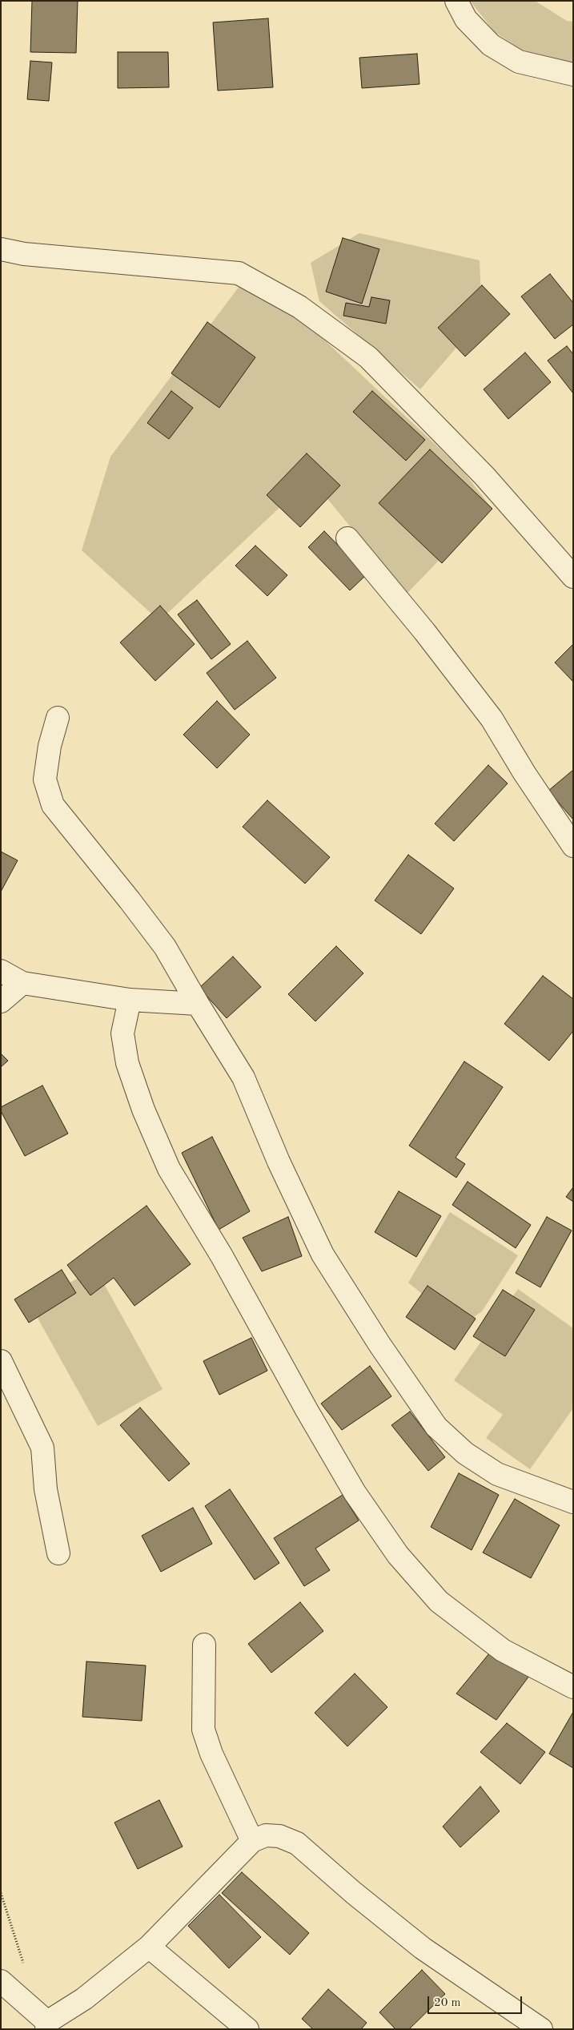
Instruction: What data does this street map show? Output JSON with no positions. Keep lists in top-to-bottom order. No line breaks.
{"scale_bar":"20 m"}
